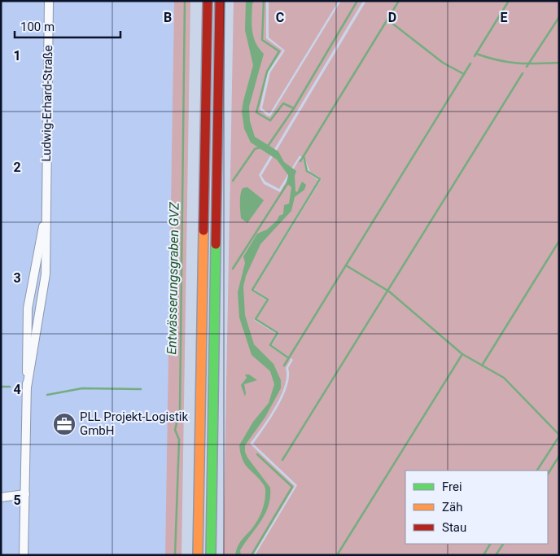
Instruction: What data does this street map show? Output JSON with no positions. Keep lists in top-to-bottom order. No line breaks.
{"streets":{"street":["Ludwig-Erhard-Straße"]},"water":["Entwässerungsgraben GVZ"],"places":{"office":["PLL Projekt-Logistik GmbH"]},"legend":["Frei","Zäh","Stau"],"scale_bar":"100 m","grid":{"columns":["B","C","D","E"],"rows":["1","2","3","4","5"]}}
